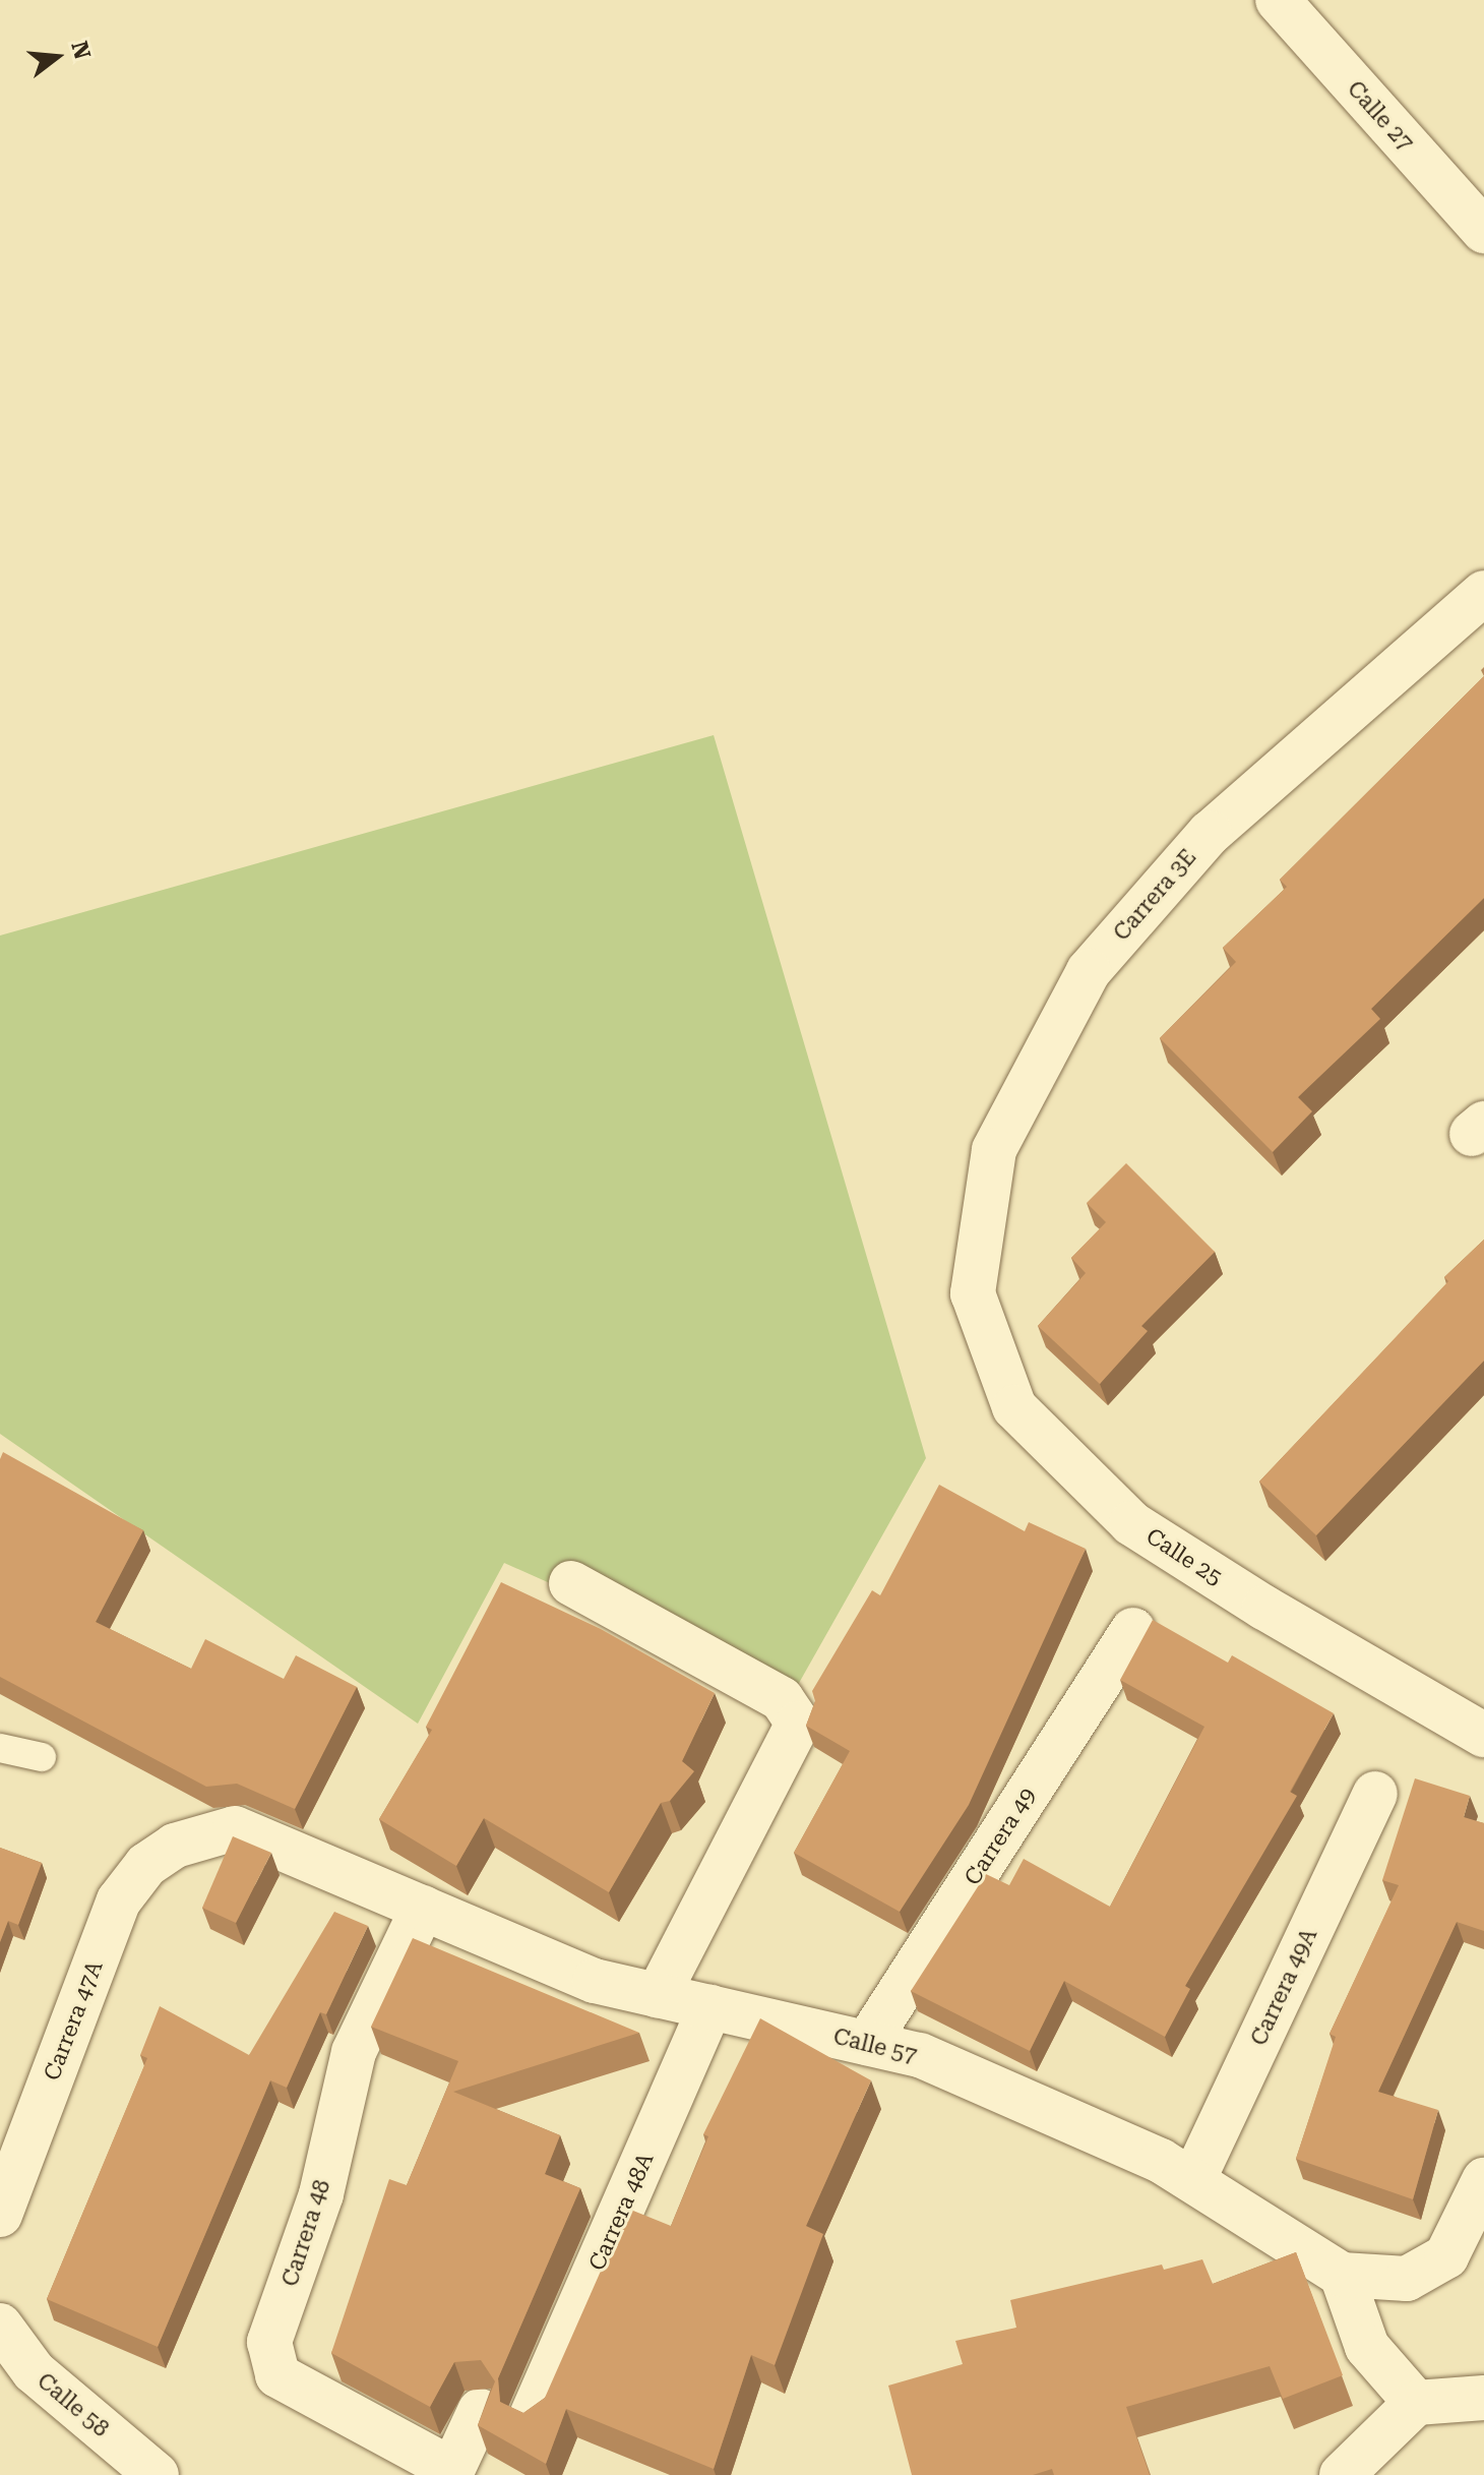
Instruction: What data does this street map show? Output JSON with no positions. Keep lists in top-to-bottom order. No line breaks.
{"streets":{"main road":["Calle 27","Carrera 3E","Calle 25","Carrera 49","Carrera 49A","Carrera 47A","Calle 57","Carrera 48A","Carrera 48","Calle 58"]},"crossings":[["Carrera 3E","Calle 25"],["Carrera 49","Calle 57"],["Carrera 49A","Calle 57"],["Carrera 47A","Calle 57"],["Calle 57","Carrera 48A"],["Calle 57","Carrera 48"]],"north":"right"}
